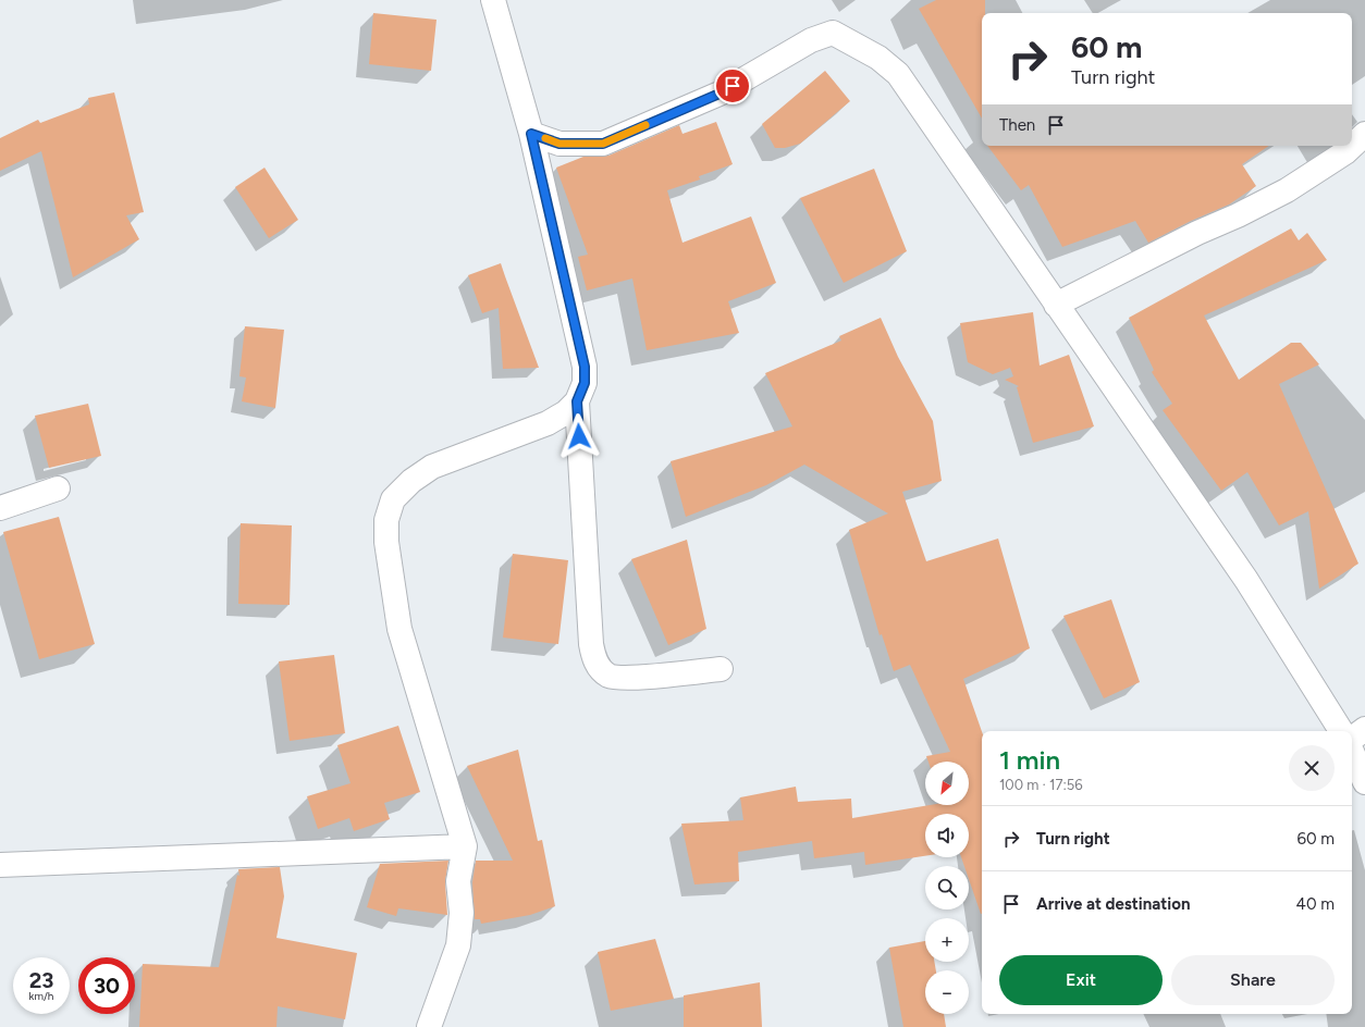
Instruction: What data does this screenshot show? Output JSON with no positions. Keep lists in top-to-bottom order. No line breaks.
{"north":"bottom left","page":{"turn":["60 m","Turn right"],"then":"Then","heading":["1 min","100 m · 17:56"],"map_buttons":["+","−"],"list":[{"name":"Turn right","value":"60 m"},{"name":"Arrive at destination","value":"40 m"}],"buttons":["Exit","Share"],"speed":"23 km/h","limit":"30"}}
